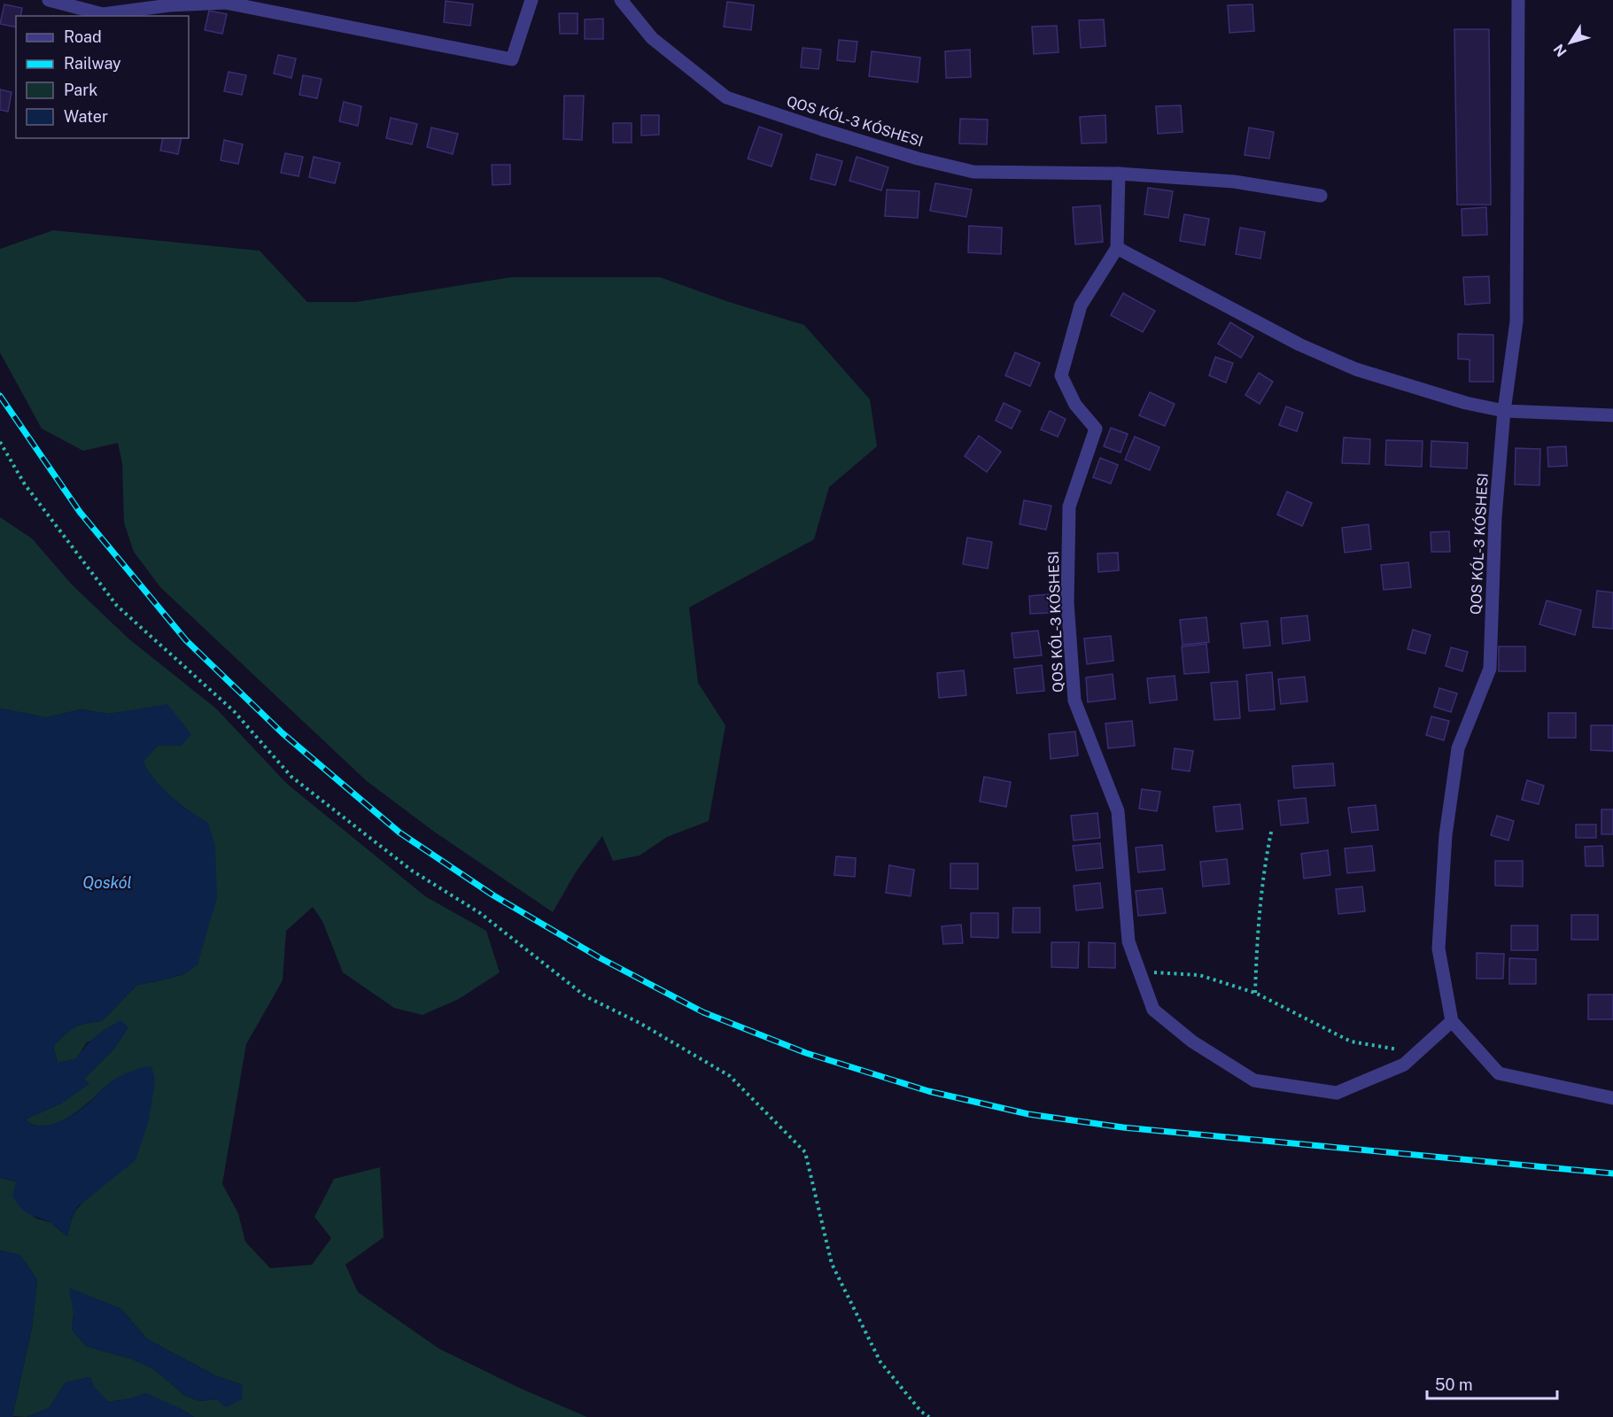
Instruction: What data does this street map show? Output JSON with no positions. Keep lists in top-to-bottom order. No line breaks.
{"streets":{"street":["QOS KÓL-3 KÓSHESI"]},"water":["Qoskól"],"legend":["Road","Railway","Park","Water"],"scale_bar":"50 m","north":"bottom left"}
